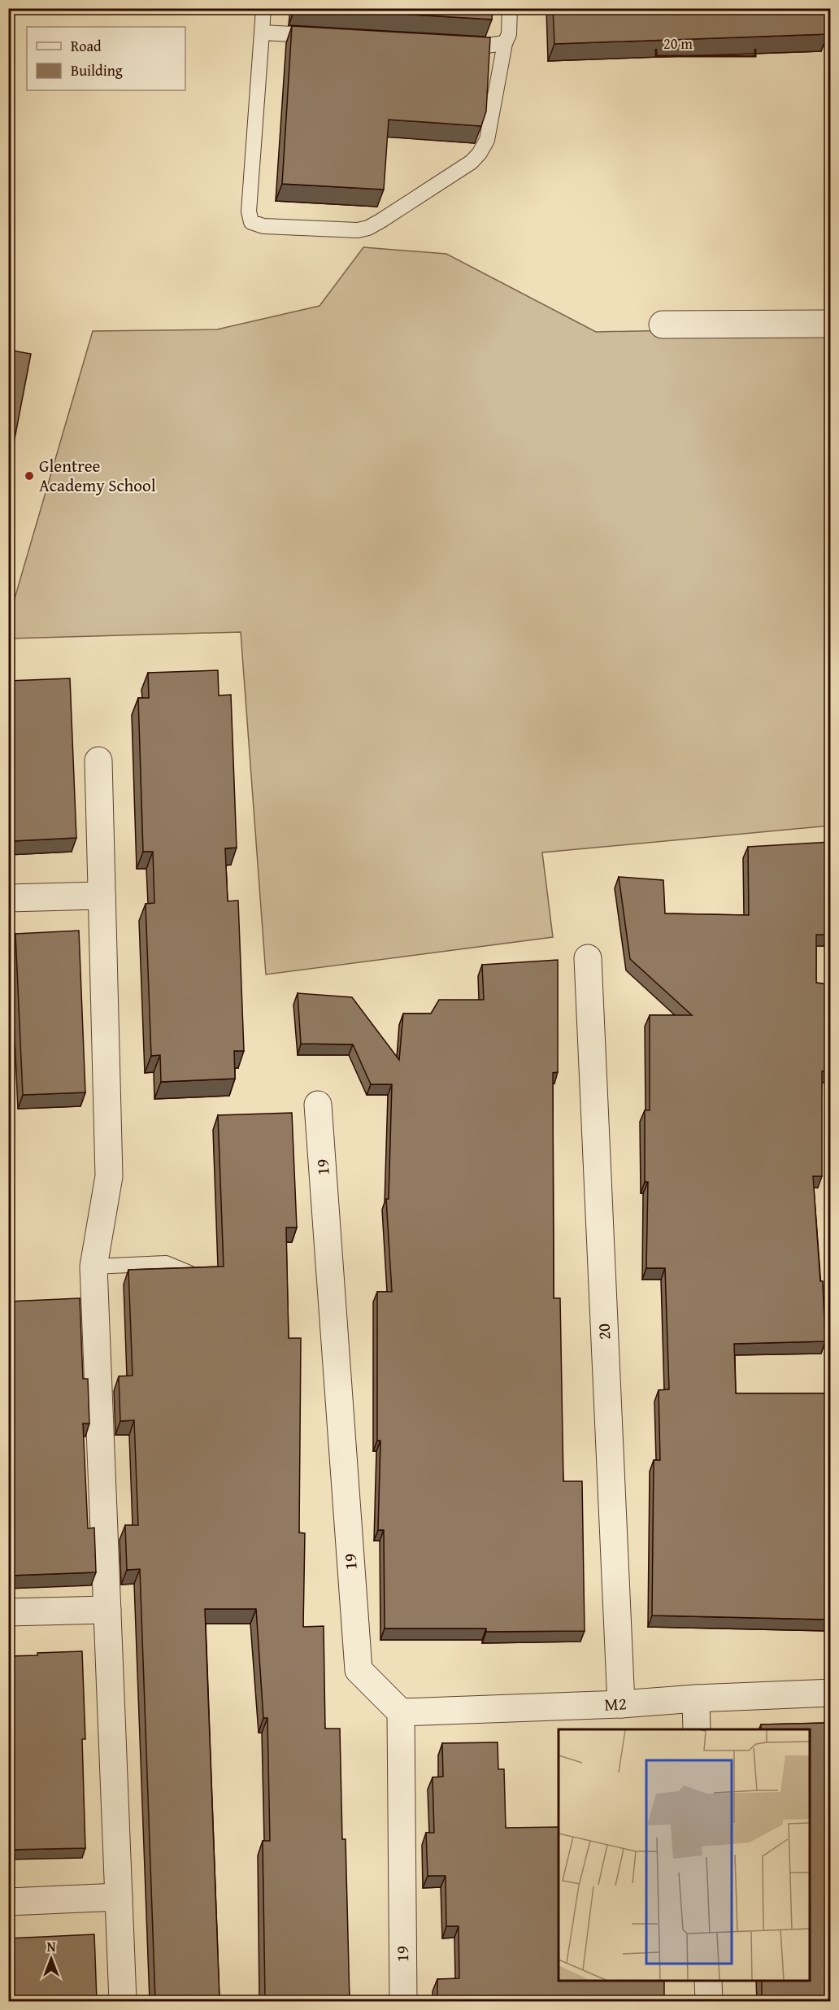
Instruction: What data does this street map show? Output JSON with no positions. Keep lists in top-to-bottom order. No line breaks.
{"streets":{"street":["19","20","M2"]},"crossings":[["19","M2"],["20","M2"]],"places":["Glentree Academy School"],"legend":["Road","Building"],"scale_bar":"20 m","north":"top"}
